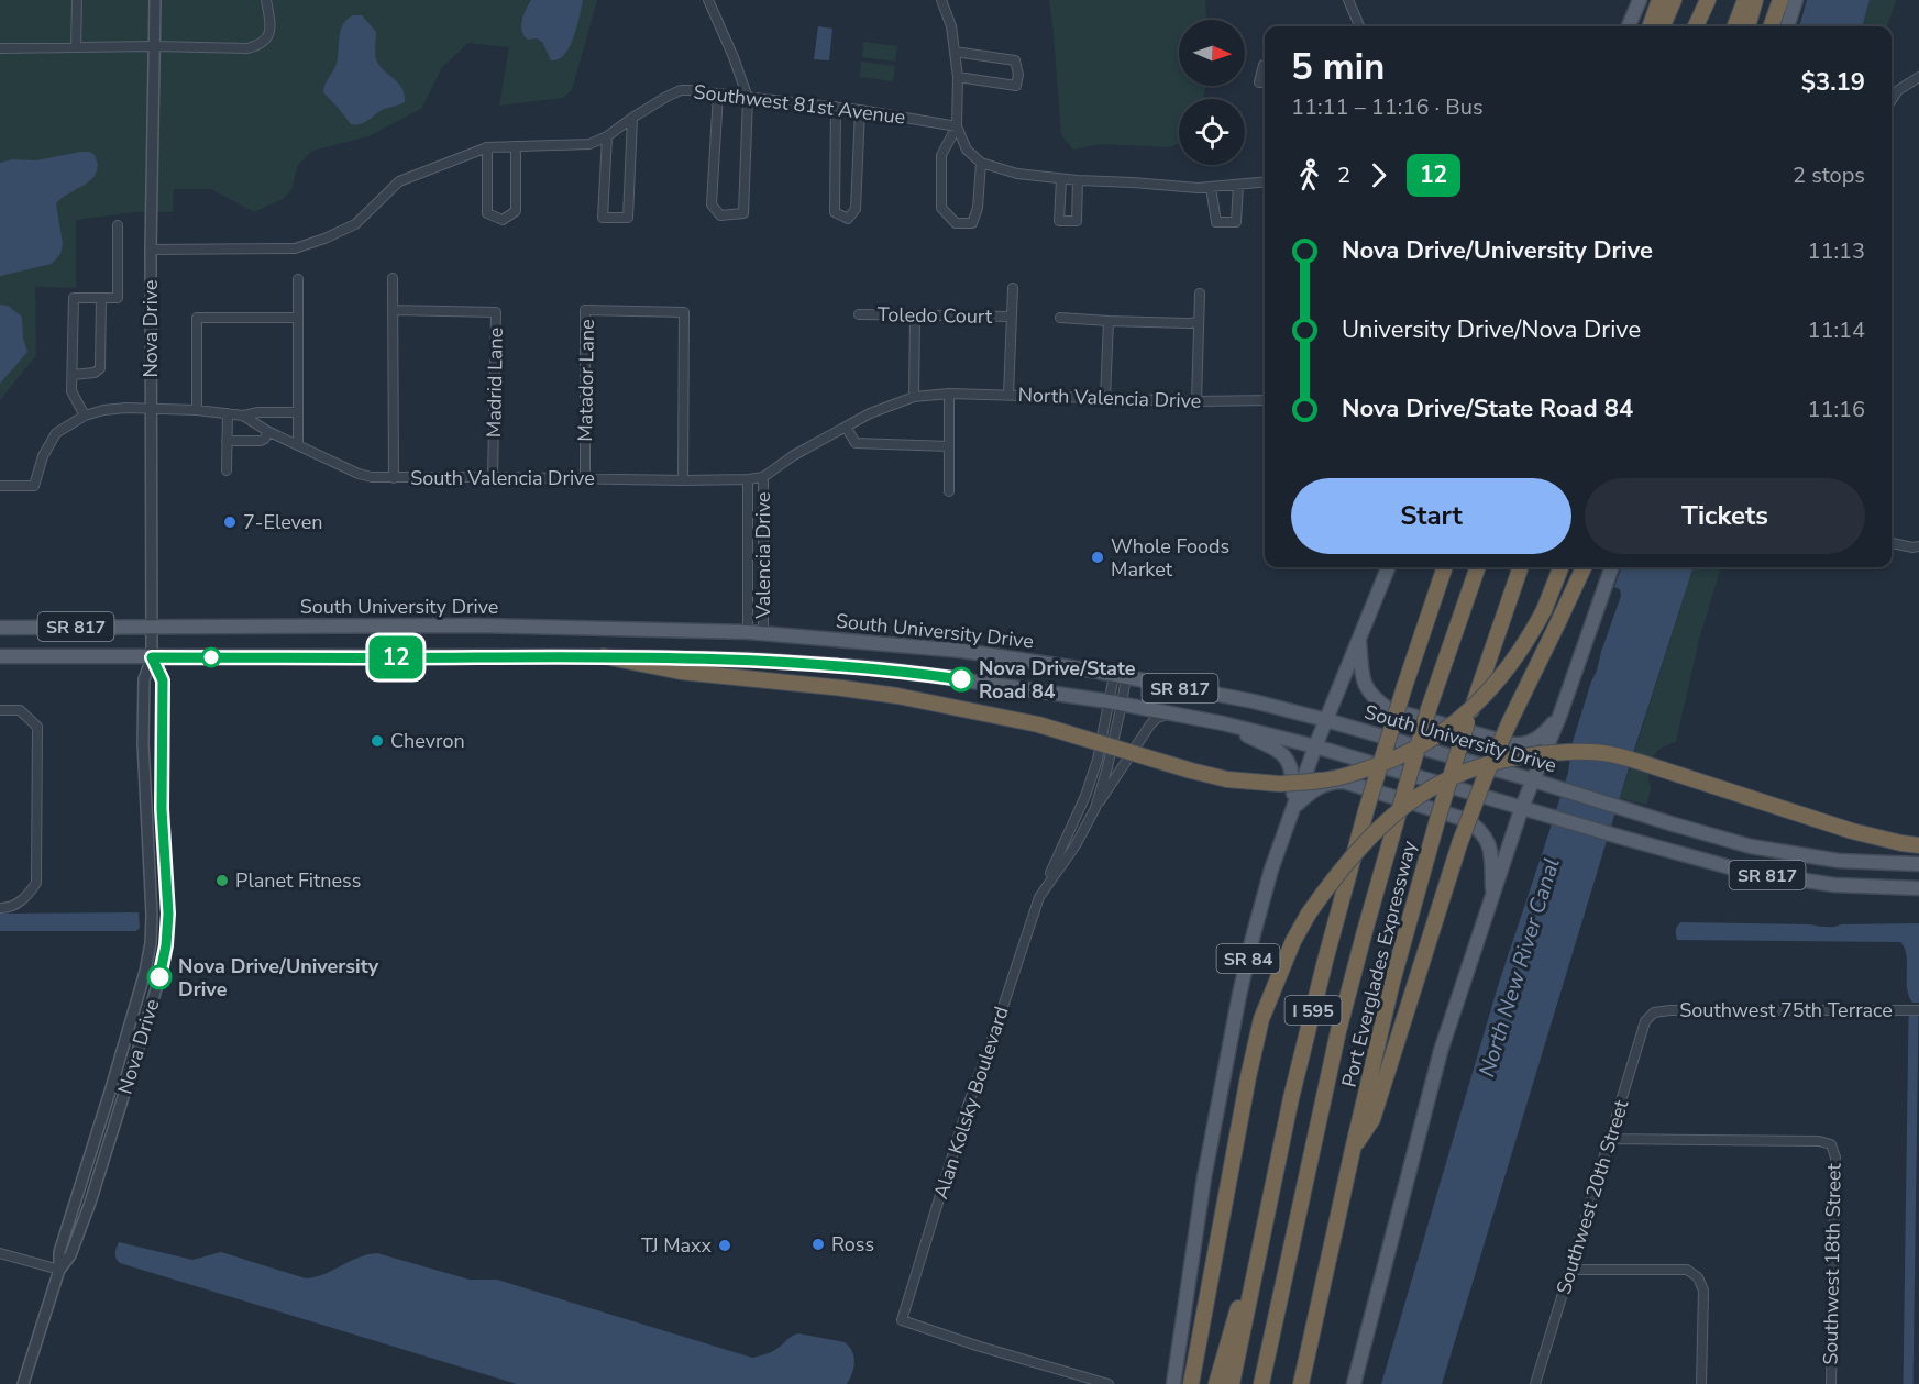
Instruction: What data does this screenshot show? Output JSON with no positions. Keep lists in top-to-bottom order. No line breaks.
{"streets":{"highway":["Port Everglades Expressway","I 595"],"main road":["South University Drive","SR 817","SR 84"],"street":["Southwest 81st Avenue","Toledo Court","Nova Drive","Matador Lane","Madrid Lane","North Valencia Drive","South Valencia Drive","Valencia Drive","Southwest 75th Terrace","Alan Kolsky Boulevard","Southwest 20th Street","Southwest 18th Street"]},"crossings":[["Southwest 81st Avenue","Nova Drive"],["Toledo Court","North Valencia Drive"],["Nova Drive","South Valencia Drive"],["Nova Drive","South University Drive"],["Nova Drive","SR 817"],["Matador Lane","South Valencia Drive"],["Madrid Lane","South Valencia Drive"],["North Valencia Drive","South Valencia Drive"],["North Valencia Drive","Valencia Drive"],["South Valencia Drive","Valencia Drive"],["Valencia Drive","South University Drive"],["South University Drive","SR 84"],["South University Drive","Alan Kolsky Boulevard"],["SR 817","SR 84"],["SR 817","Alan Kolsky Boulevard"],["Southwest 75th Terrace","Southwest 20th Street"],["Southwest 20th Street","Southwest 18th Street"]],"water":["North New River Canal"],"places":["7-Eleven","Whole Foods Market","Nova Drive/State Road 84","Chevron","Planet Fitness","Nova Drive/University Drive","Ross","TJ Maxx"],"lines":["bus line 12"],"north":"right","page":{"on_map":"12","heading":["5 min","11:11 – 11:16 · Bus","$3.19"],"legs":["2","12","2 stops"],"list":[{"name":"Nova Drive/University Drive","value":"11:13"},{"name":"University Drive/Nova Drive","value":"11:14"},{"name":"Nova Drive/State Road 84","value":"11:16"}],"buttons":["Start","Tickets"]}}
